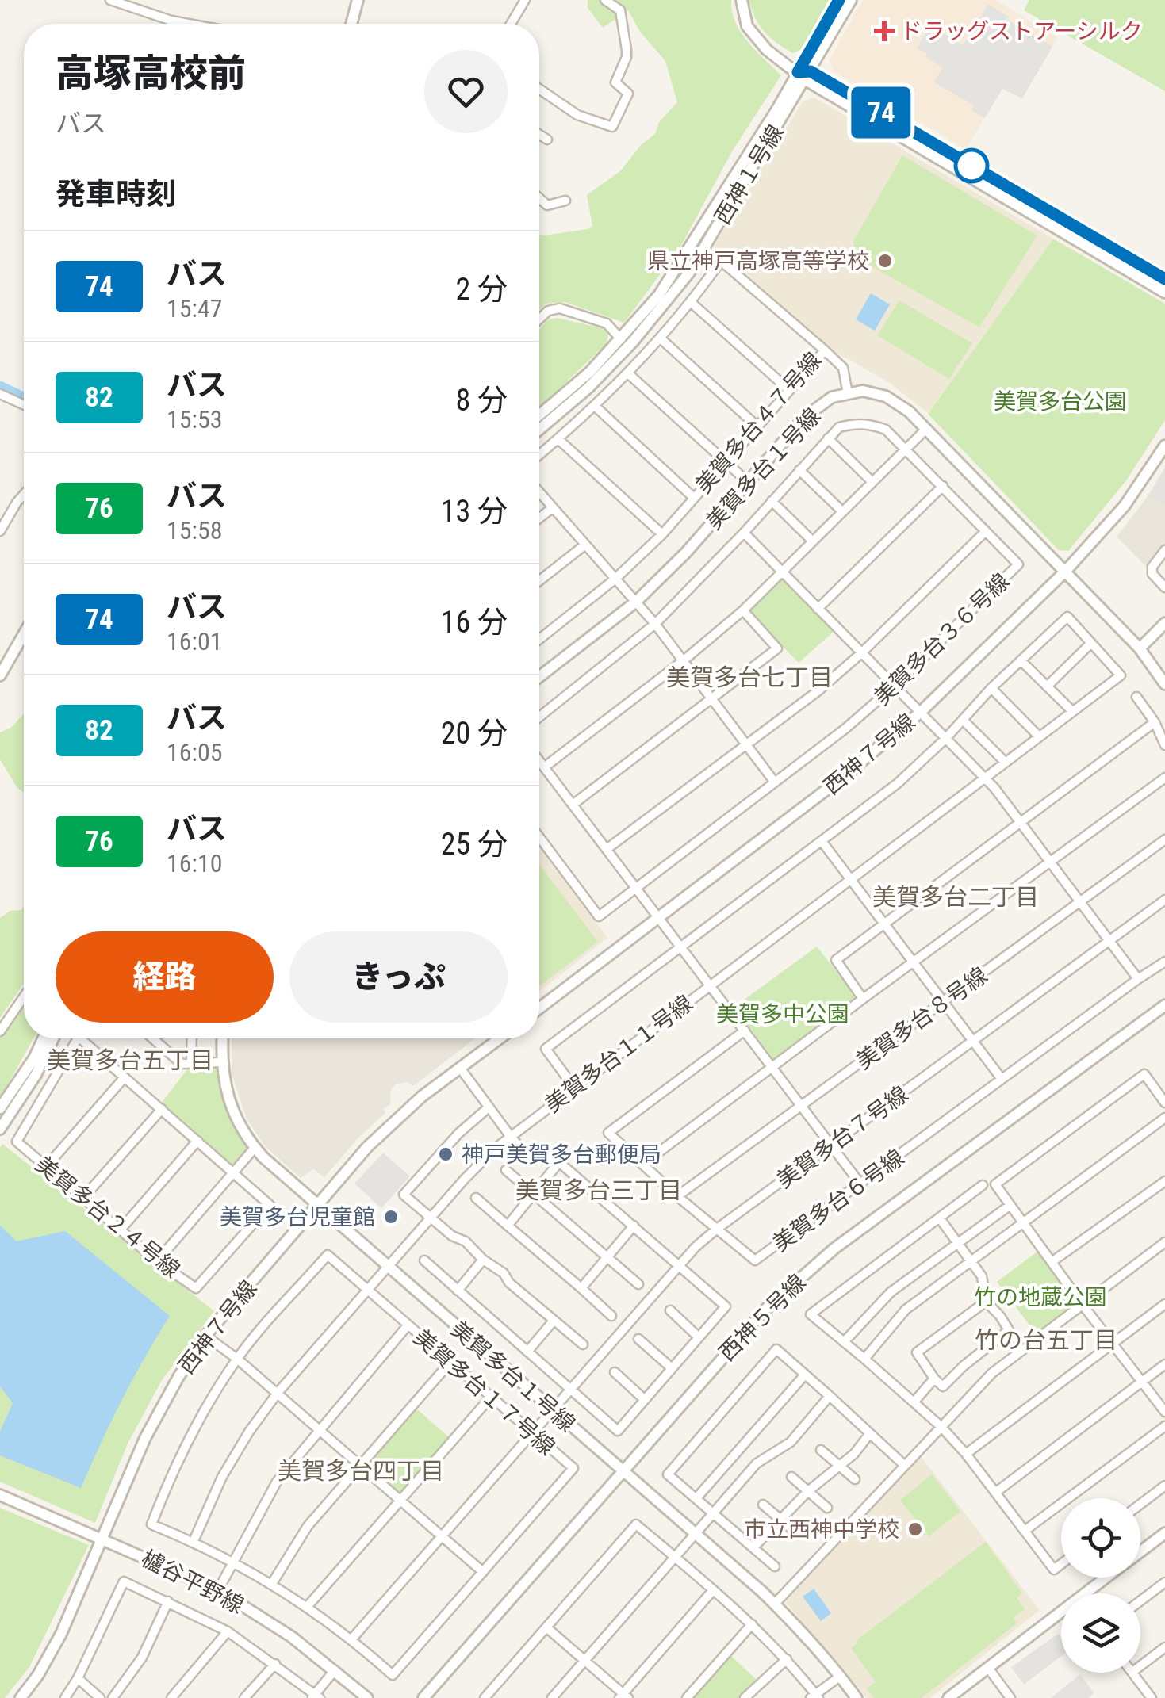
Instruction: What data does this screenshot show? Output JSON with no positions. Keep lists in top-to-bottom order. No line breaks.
{"streets":{"street":["西神１号線","美賀多台４７号線","美賀多台１号線","美賀多台３６号線","西神７号線","美賀多台８号線","美賀多台１１号線","美賀多台７号線","美賀多台６号線","美賀多台２４号線","西神５号線","美賀多台１７号線","櫨谷平野線"]},"crossings":[["美賀多台１号線","西神７号線"],["美賀多台１号線","美賀多台１１号線"],["美賀多台１号線","美賀多台７号線"],["美賀多台１号線","西神５号線"],["西神７号線","櫨谷平野線"],["美賀多台８号線","美賀多台６号線"],["美賀多台１１号線","美賀多台１７号線"],["美賀多台７号線","美賀多台６号線"],["美賀多台７号線","美賀多台１７号線"]],"districts":["美賀多台七丁目","美賀多台二丁目","美賀多台五丁目","美賀多台三丁目","竹の台五丁目","美賀多台四丁目"],"parks":["美賀多台公園","美賀多中公園","竹の地蔵公園"],"places":{"health":["ドラッグストアーシルク"],"other":["県立神戸高塚高等学校","神戸美賀多台郵便局","美賀多台児童館","市立西神中学校"]},"lines":["bus line 74"],"page":{"on_map":"74","heading":[["高塚高校前","バス"],"発車時刻"],"list":[{"mark":"74","name":"バス","note":"15:47","value":"2 分"},{"mark":"82","name":"バス","note":"15:53","value":"8 分"},{"mark":"76","name":"バス","note":"15:58","value":"13 分"},{"mark":"74","name":"バス","note":"16:01","value":"16 分"},{"mark":"82","name":"バス","note":"16:05","value":"20 分"},{"mark":"76","name":"バス","note":"16:10","value":"25 分"}],"buttons":["経路","きっぷ"]}}
